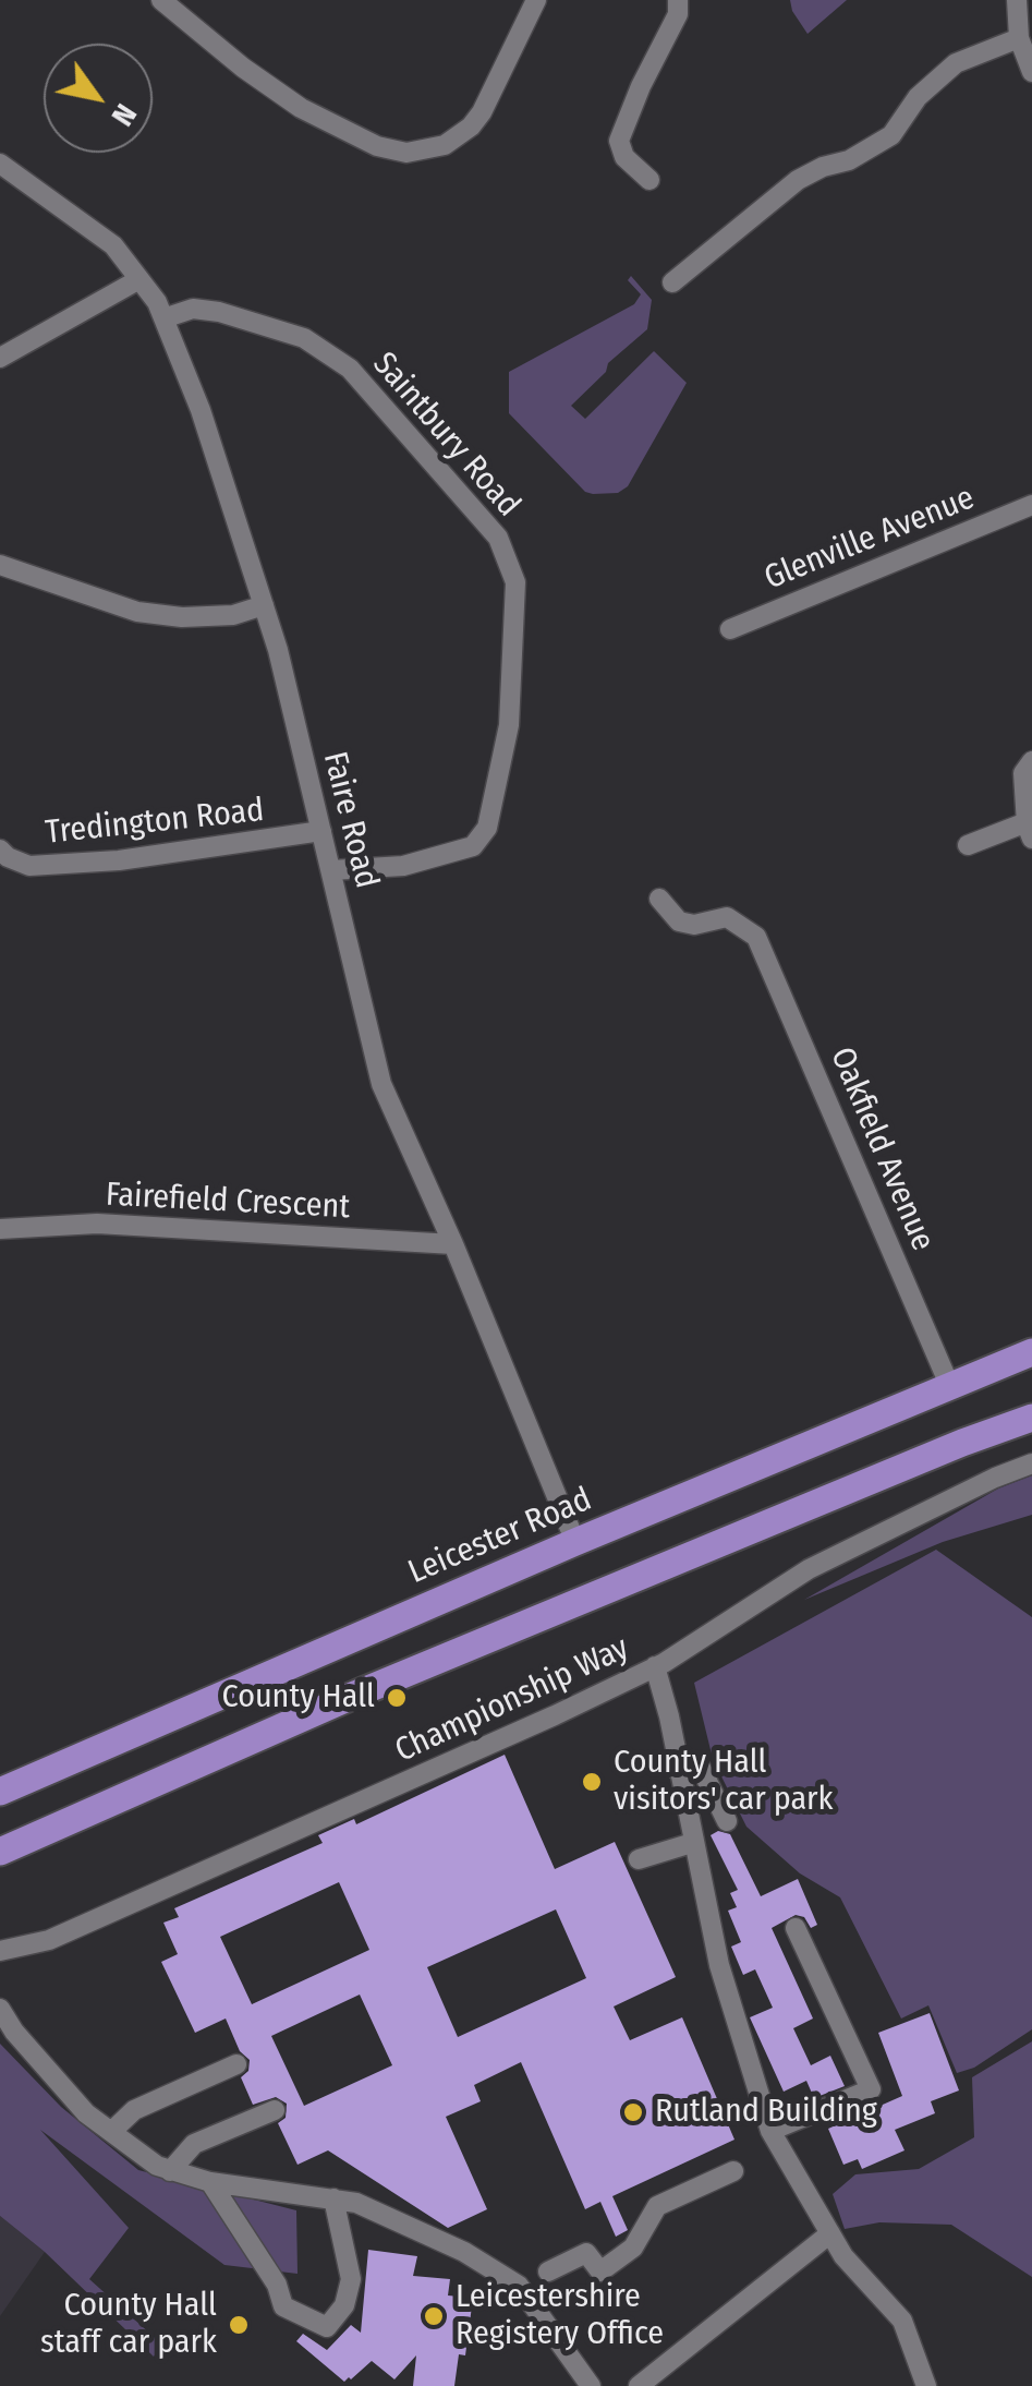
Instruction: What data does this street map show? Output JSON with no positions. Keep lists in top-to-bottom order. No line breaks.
{"streets":{"highway":["Leicester Road"],"street":["Saintbury Road","Glenville Avenue","Faire Road","Tredington Road","Oakfield Avenue","Fairefield Crescent","Championship Way"]},"crossings":[["Saintbury Road","Faire Road"],["Faire Road","Tredington Road"],["Faire Road","Fairefield Crescent"],["Faire Road","Leicester Road"],["Oakfield Avenue","Leicester Road"]],"places":["County Hall","County Hall visitors' car park","Rutland Building","Leicestershire Registery Office","County Hall staff car park"],"north":"bottom right"}
